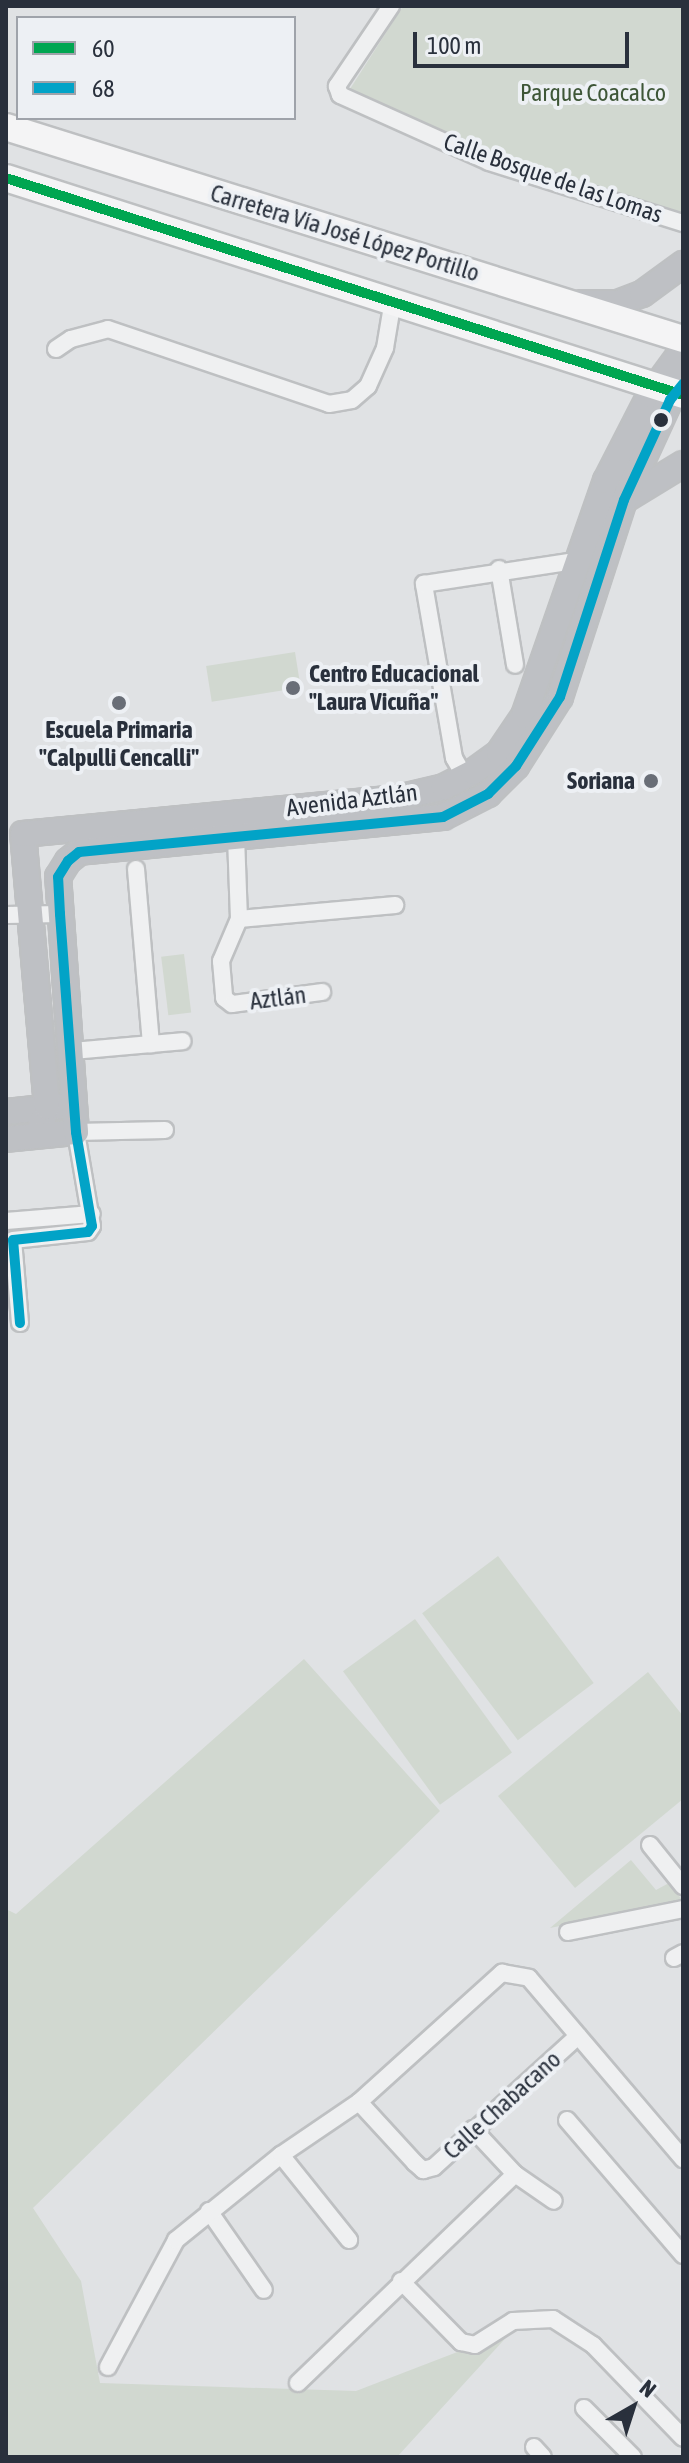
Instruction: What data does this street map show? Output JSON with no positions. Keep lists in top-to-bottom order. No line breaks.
{"streets":{"main road":["Carretera Vía José López Portillo"],"street":["Calle Bosque de las Lomas","Avenida Aztlán","Aztlán","Calle Chabacano"]},"crossings":[["Carretera Vía José López Portillo","Avenida Aztlán"],["Avenida Aztlán","Aztlán"]],"parks":["Parque Coacalco"],"places":["Centro Educacional \"Laura Vicuña\"","Escuela Primaria \"Calpulli Cencalli\"","Soriana"],"lines":["transit line 60","transit line 68"],"legend":["60","68"],"scale_bar":"100 m","north":"top right"}
